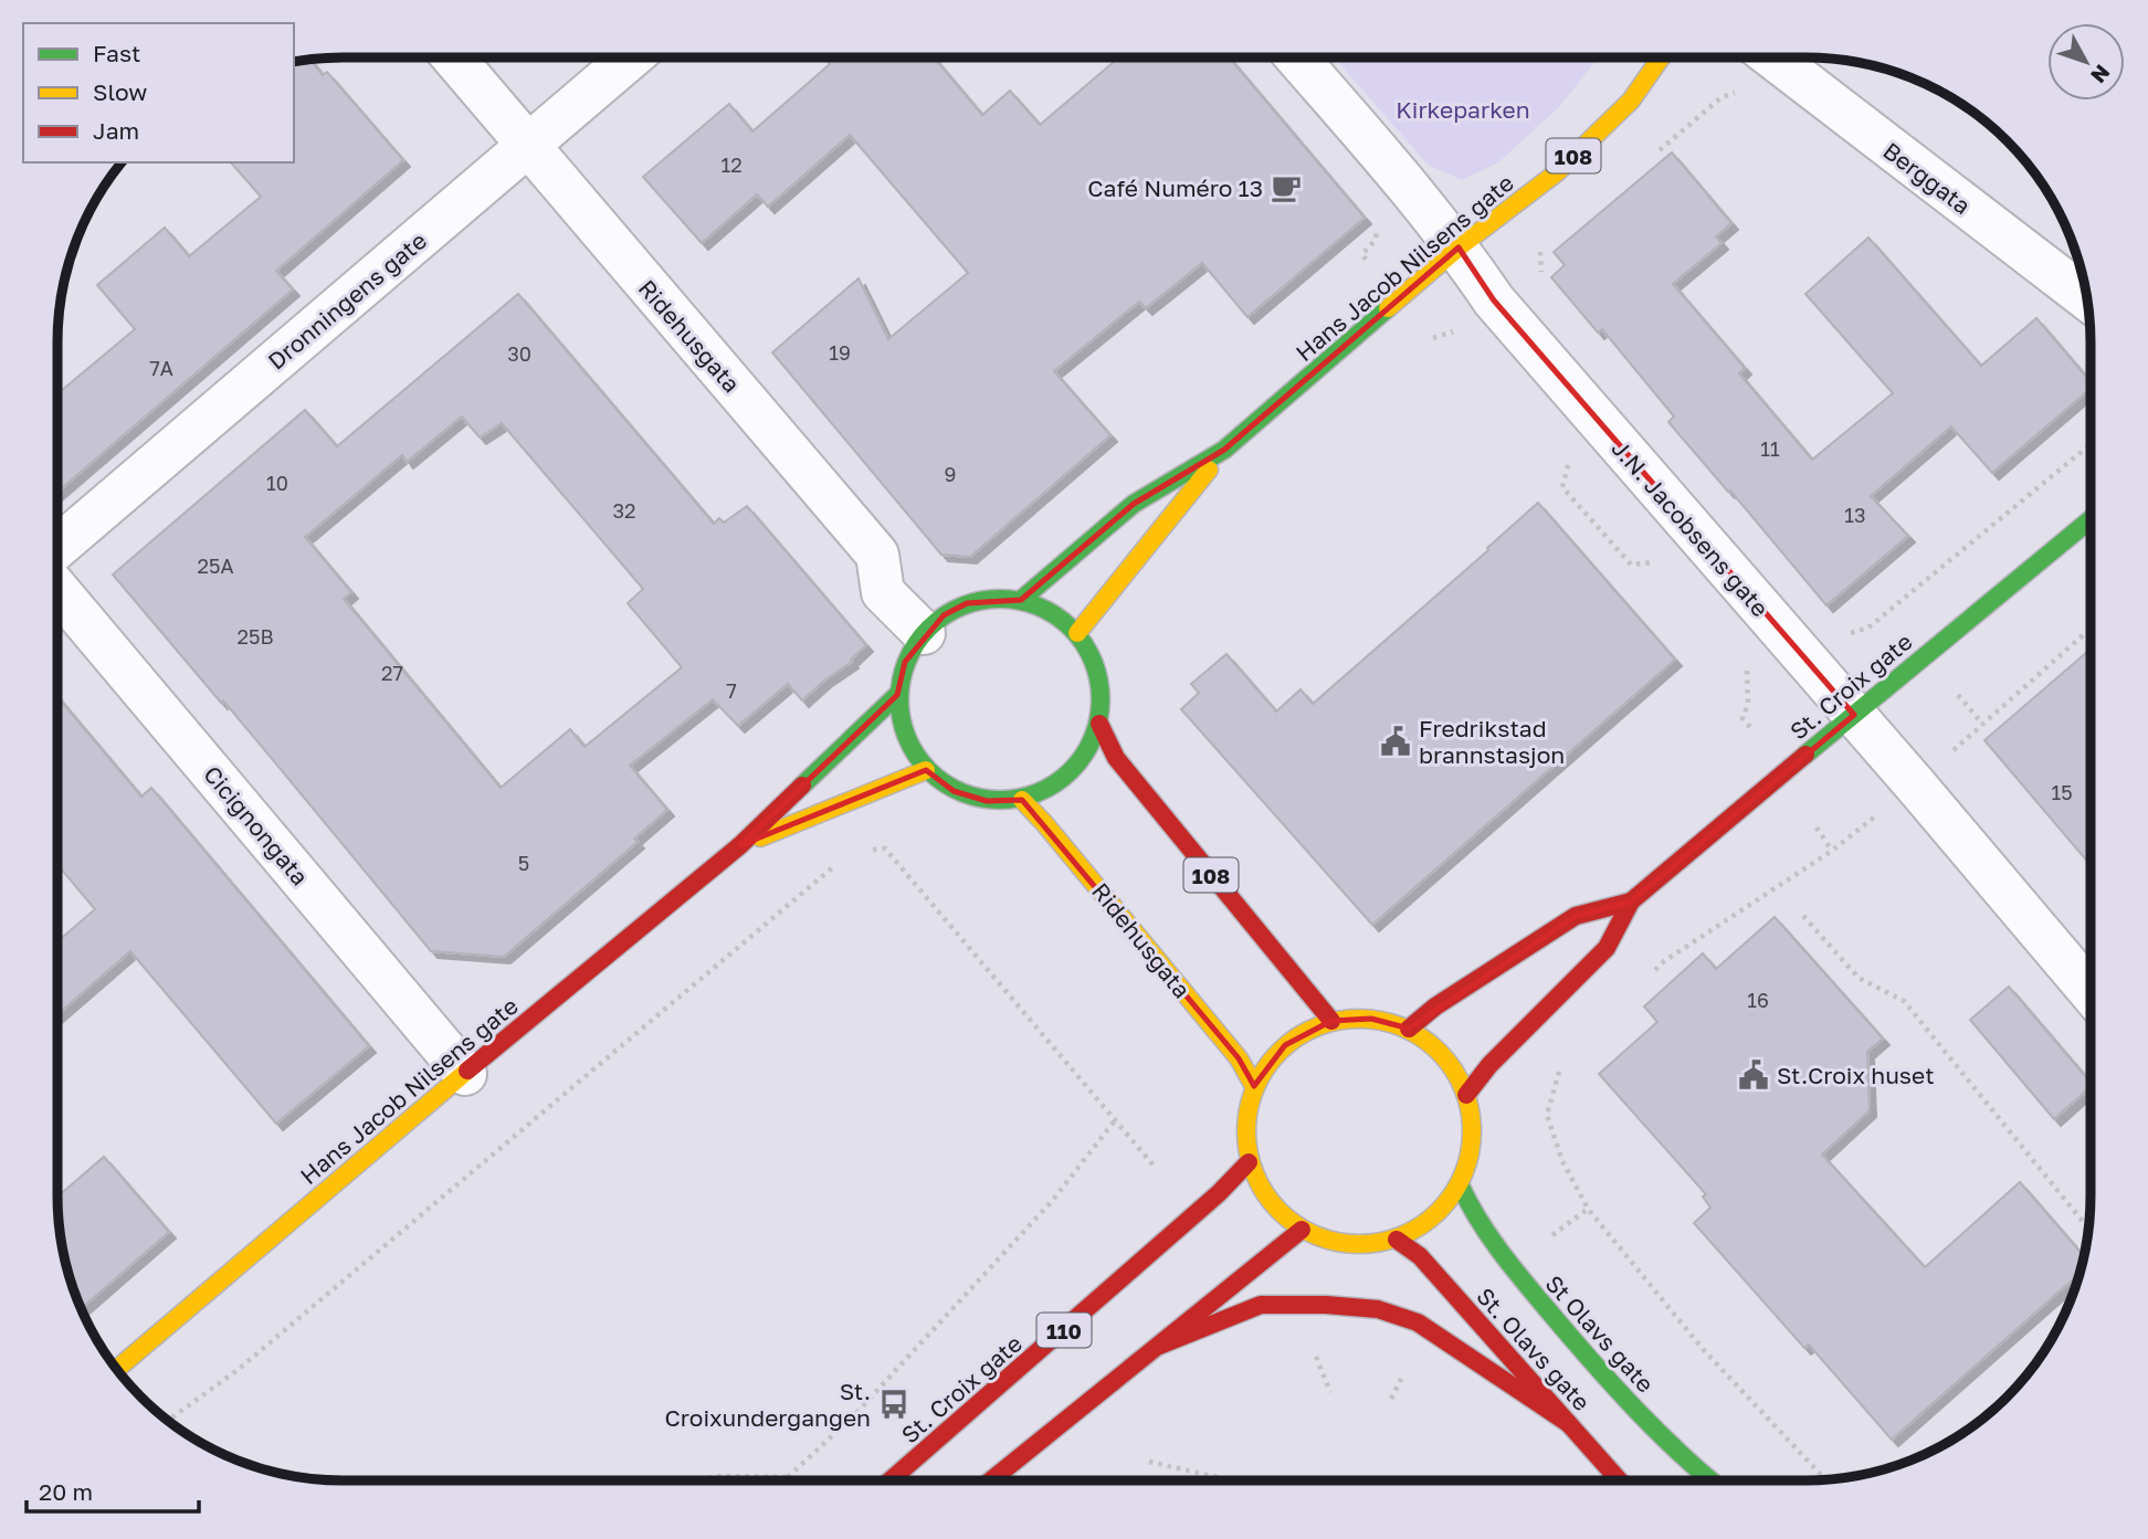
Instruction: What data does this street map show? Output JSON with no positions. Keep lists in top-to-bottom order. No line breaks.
{"streets":{"main road":["108","Hans Jacob Nilsens gate","Ridehusgata","St. Croix gate","110","St Olavs gate","St. Olavs gate"],"street":["Berggata","Dronningens gate","J.N. Jacobsens gate","Cicignongata"]},"crossings":[["108","Hans Jacob Nilsens gate"],["108","Ridehusgata"],["108","St. Croix gate"],["108","St Olavs gate"],["108","St. Olavs gate"],["Hans Jacob Nilsens gate","Ridehusgata"],["Hans Jacob Nilsens gate","J.N. Jacobsens gate"],["Hans Jacob Nilsens gate","Cicignongata"],["Dronningens gate","Ridehusgata"],["Ridehusgata","St. Croix gate"],["Ridehusgata","St Olavs gate"],["Ridehusgata","St. Olavs gate"],["J.N. Jacobsens gate","St. Croix gate"],["St. Croix gate","St Olavs gate"],["St. Croix gate","St. Olavs gate"],["St Olavs gate","St. Olavs gate"]],"parks":["Kirkeparken"],"places":{"cafe":["Café Numéro 13"],"public building":["Fredrikstad brannstasjon","St.Croix huset"],"bus stop":["St. Croixundergangen"]},"house_numbers":["12","19","30","7A","11","9","10","32","13","25A","25B","27","7","15","5","16"],"legend":["Fast","Slow","Jam"],"scale_bar":"20 m","north":"bottom right"}
